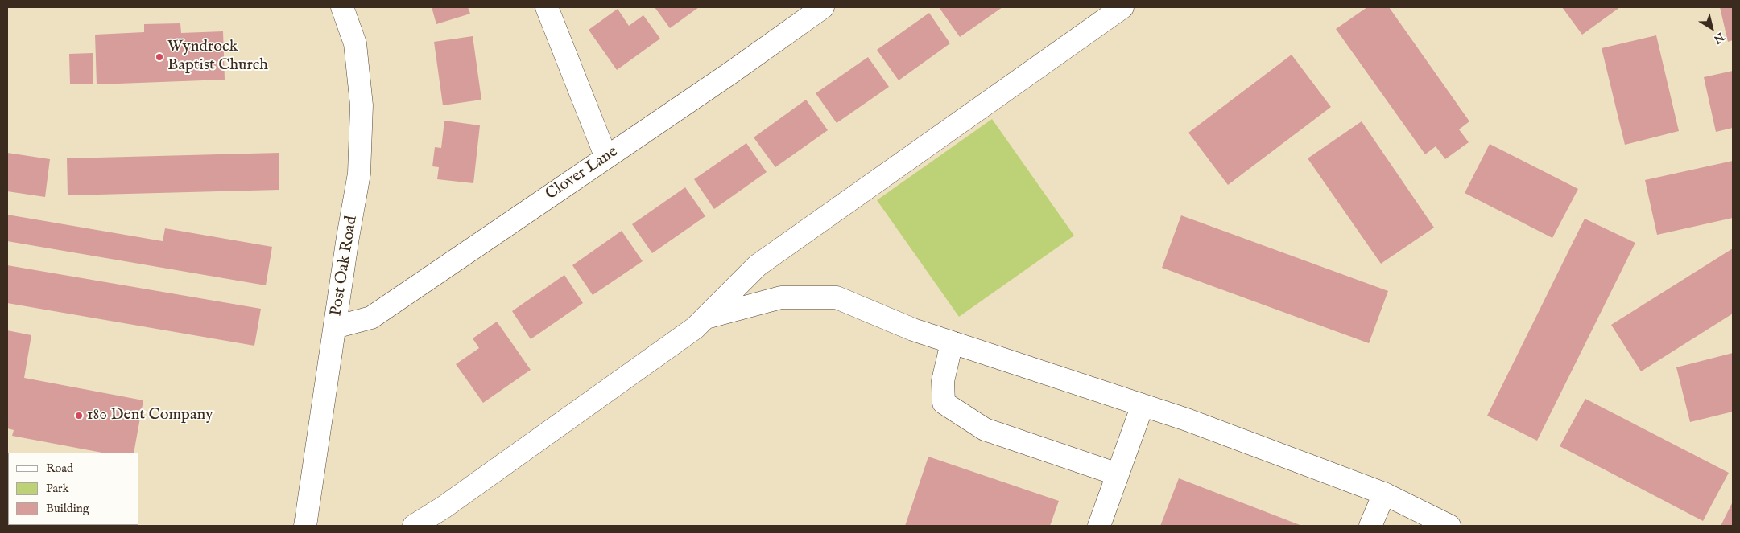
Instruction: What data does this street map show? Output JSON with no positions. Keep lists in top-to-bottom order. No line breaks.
{"streets":{"street":["Clover Lane","Post Oak Road"]},"crossings":[["Clover Lane","Post Oak Road"]],"places":["Wyndrock Baptist Church","180 Dent Company"],"legend":["Road","Park","Building"],"north":"bottom right"}
